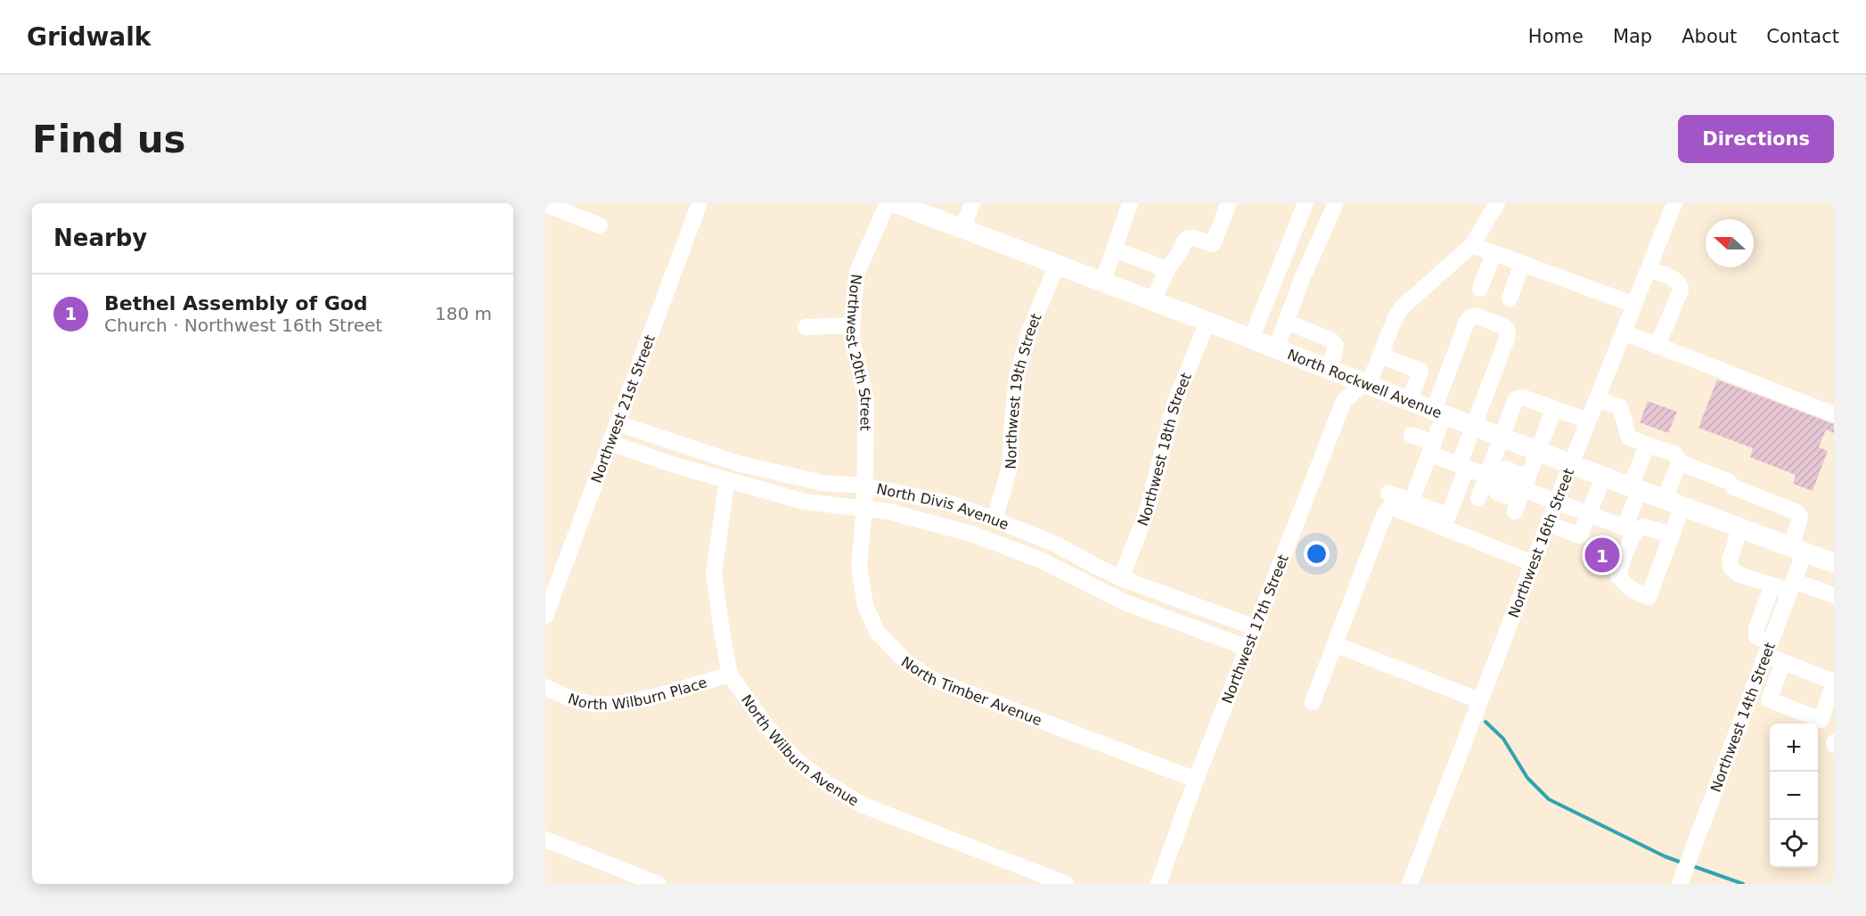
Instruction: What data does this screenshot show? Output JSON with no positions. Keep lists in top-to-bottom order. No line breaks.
{"streets":{"main road":["North Rockwell Avenue"],"street":["Northwest 20th Street","Northwest 19th Street","Northwest 21st Street","Northwest 18th Street","North Divis Avenue","Northwest 16th Street","Northwest 17th Street","North Wilburn Place","North Timber Avenue","Northwest 14th Street","North Wilburn Avenue"]},"crossings":[["Northwest 20th Street","North Divis Avenue"],["Northwest 20th Street","North Timber Avenue"],["North Rockwell Avenue","Northwest 19th Street"],["North Rockwell Avenue","Northwest 18th Street"],["North Rockwell Avenue","Northwest 16th Street"],["North Rockwell Avenue","Northwest 17th Street"],["North Rockwell Avenue","Northwest 14th Street"],["Northwest 19th Street","North Divis Avenue"],["Northwest 21st Street","North Divis Avenue"],["Northwest 18th Street","North Divis Avenue"],["North Divis Avenue","Northwest 17th Street"],["North Divis Avenue","North Timber Avenue"],["North Divis Avenue","North Wilburn Avenue"],["Northwest 17th Street","North Timber Avenue"],["North Wilburn Place","North Wilburn Avenue"]],"north":"left","page":{"header":"Gridwalk","nav":["Home","Map","About","Contact"],"buttons":"Directions","title":"Find us","heading":"Nearby","list":[{"mark":"1","name":"Bethel Assembly of God","note":"Church · Northwest 16th Street","value":"180 m"}],"pins":"1","map_buttons":["+","−"]}}
